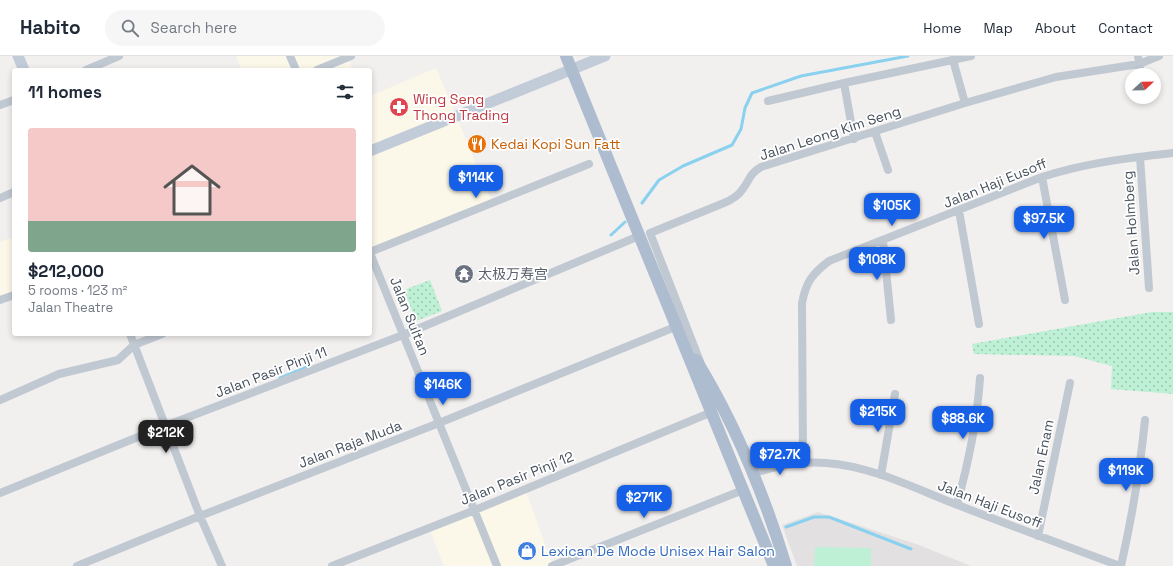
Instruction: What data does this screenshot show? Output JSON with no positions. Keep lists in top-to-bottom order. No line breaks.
{"streets":{"street":["Jalan Leong Kim Seng","Jalan Haji Eusoff","Jalan Holmberg","Jalan Sultan","Jalan Pasir Pinji 11","Jalan Raja Muda","Jalan Enam","Jalan Pasir Pinji 12"]},"crossings":[["Jalan Leong Kim Seng","Jalan Raja Muda"],["Jalan Haji Eusoff","Jalan Holmberg"],["Jalan Haji Eusoff","Jalan Enam"],["Jalan Sultan","Jalan Pasir Pinji 11"],["Jalan Sultan","Jalan Raja Muda"],["Jalan Sultan","Jalan Pasir Pinji 12"]],"places":{"pharmacy":["Wing Seng Thong Trading"],"restaurant":["Kedai Kopi Sun Fatt"],"temple":["太极万寿宫"],"shop":["Lexican De Mode Unisex Hair Salon"]},"north":"right","page":{"header":"Habito","search":"Search here","nav":["Home","Map","About","Contact"],"heading":"11 homes","list":[{"name":"$212,000","note":"5 rooms · 123 m² · Jalan Theatre"}],"price":["$114K","$105K","$97.5K","$108K","$146K","$215K","$88.6K","$212K","$72.7K","$119K","$271K"]}}
